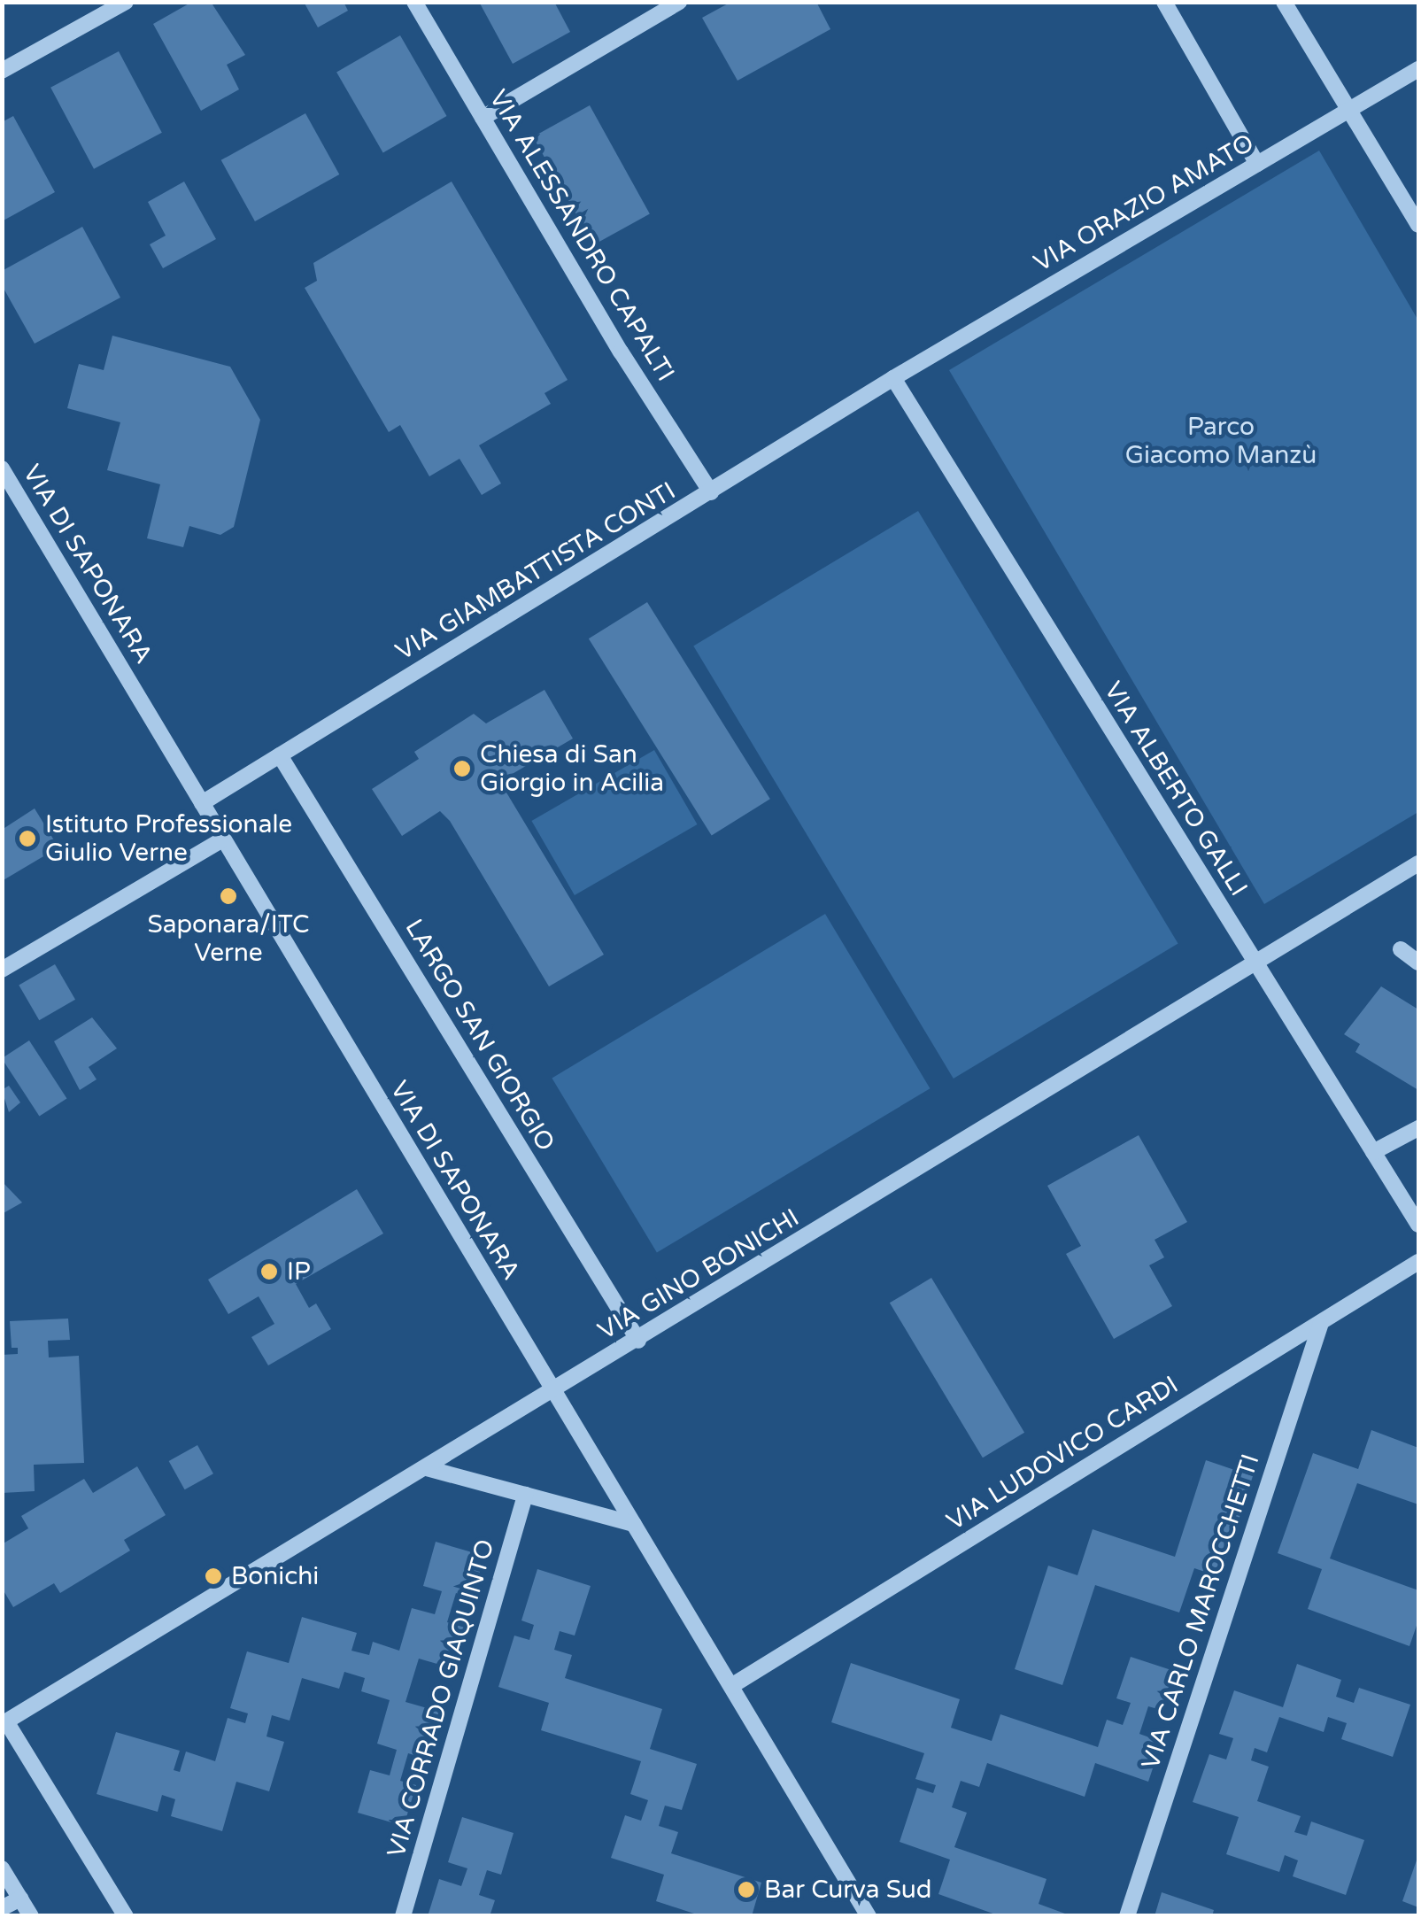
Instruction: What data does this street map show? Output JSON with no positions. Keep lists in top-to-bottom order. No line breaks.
{"streets":{"street":["VIA ORAZIO AMATO","VIA ALESSANDRO CAPALTI","VIA DI SAPONARA","VIA GIAMBATTISTA CONTI","VIA ALBERTO GALLI","LARGO SAN GIORGIO","VIA GINO BONICHI","VIA LUDOVICO CARDI","VIA CARLO MAROCCHETTI","VIA CORRADO GIAQUINTO"]},"crossings":[["VIA ORAZIO AMATO","VIA GIAMBATTISTA CONTI"],["VIA ORAZIO AMATO","VIA ALBERTO GALLI"],["VIA ALESSANDRO CAPALTI","VIA GIAMBATTISTA CONTI"],["VIA DI SAPONARA","VIA GIAMBATTISTA CONTI"],["VIA DI SAPONARA","VIA GINO BONICHI"],["VIA DI SAPONARA","VIA LUDOVICO CARDI"],["VIA GIAMBATTISTA CONTI","VIA ALBERTO GALLI"],["VIA GIAMBATTISTA CONTI","LARGO SAN GIORGIO"],["VIA ALBERTO GALLI","VIA GINO BONICHI"],["LARGO SAN GIORGIO","VIA GINO BONICHI"],["VIA LUDOVICO CARDI","VIA CARLO MAROCCHETTI"]],"parks":["Parco Giacomo Manzù"],"places":["Chiesa di San Giorgio in Acilia","Istituto Professionale Giulio Verne","Saponara/ITC Verne","IP","Bonichi","Bar Curva Sud"]}
